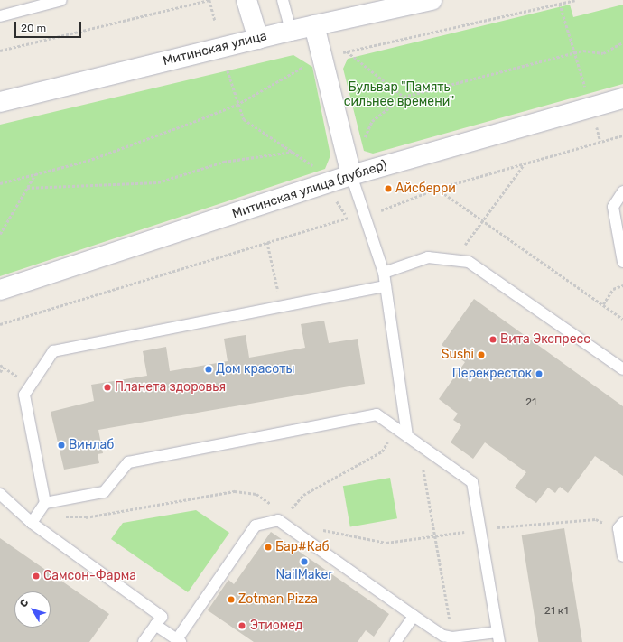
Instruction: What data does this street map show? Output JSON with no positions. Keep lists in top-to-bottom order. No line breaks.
{"streets":{"street":["Митинская улица","Митинская улица (дублер)"]},"parks":["Бульвар \"Память сильнее времени\""],"places":["Айсберри","Вита Экспресс","Sushi","Дом красоты","Перекресток","Планета здоровья","Винлаб","Бар#Каб","NailMaker","Самсон-Фарма","Zotman Pizza","Этиомед"],"house_numbers":["21","21 к1"],"scale_bar":"20 m","north":"top left"}
